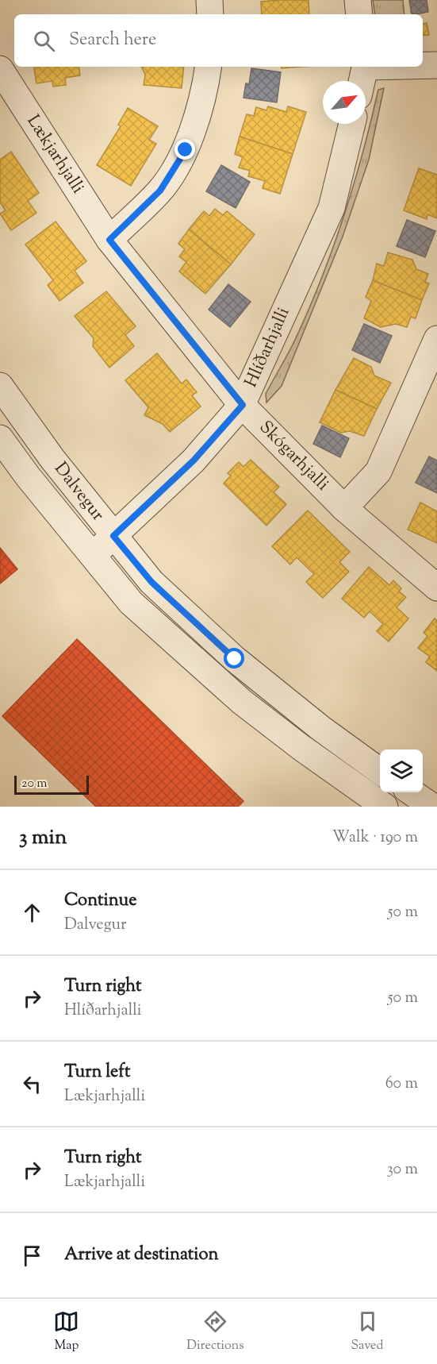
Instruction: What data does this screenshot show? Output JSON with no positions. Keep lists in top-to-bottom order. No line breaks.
{"streets":{"street":["Lækjarhjalli","Hlíðarhjalli","Skógarhjalli","Dalvegur"]},"crossings":[["Lækjarhjalli","Hlíðarhjalli"],["Lækjarhjalli","Skógarhjalli"],["Hlíðarhjalli","Skógarhjalli"],["Hlíðarhjalli","Dalvegur"]],"scale_bar":"20 m","north":"top right","page":{"search":"Search here","scale":"20 m","heading":["3 min","Walk · 190 m"],"list":[["Continue","Dalvegur","50 m"],["Turn right","Hlíðarhjalli","50 m"],["Turn left","Lækjarhjalli","60 m"],["Turn right","Lækjarhjalli","30 m"],"Arrive at destination"],"nav":["Map","Directions","Saved"]}}
